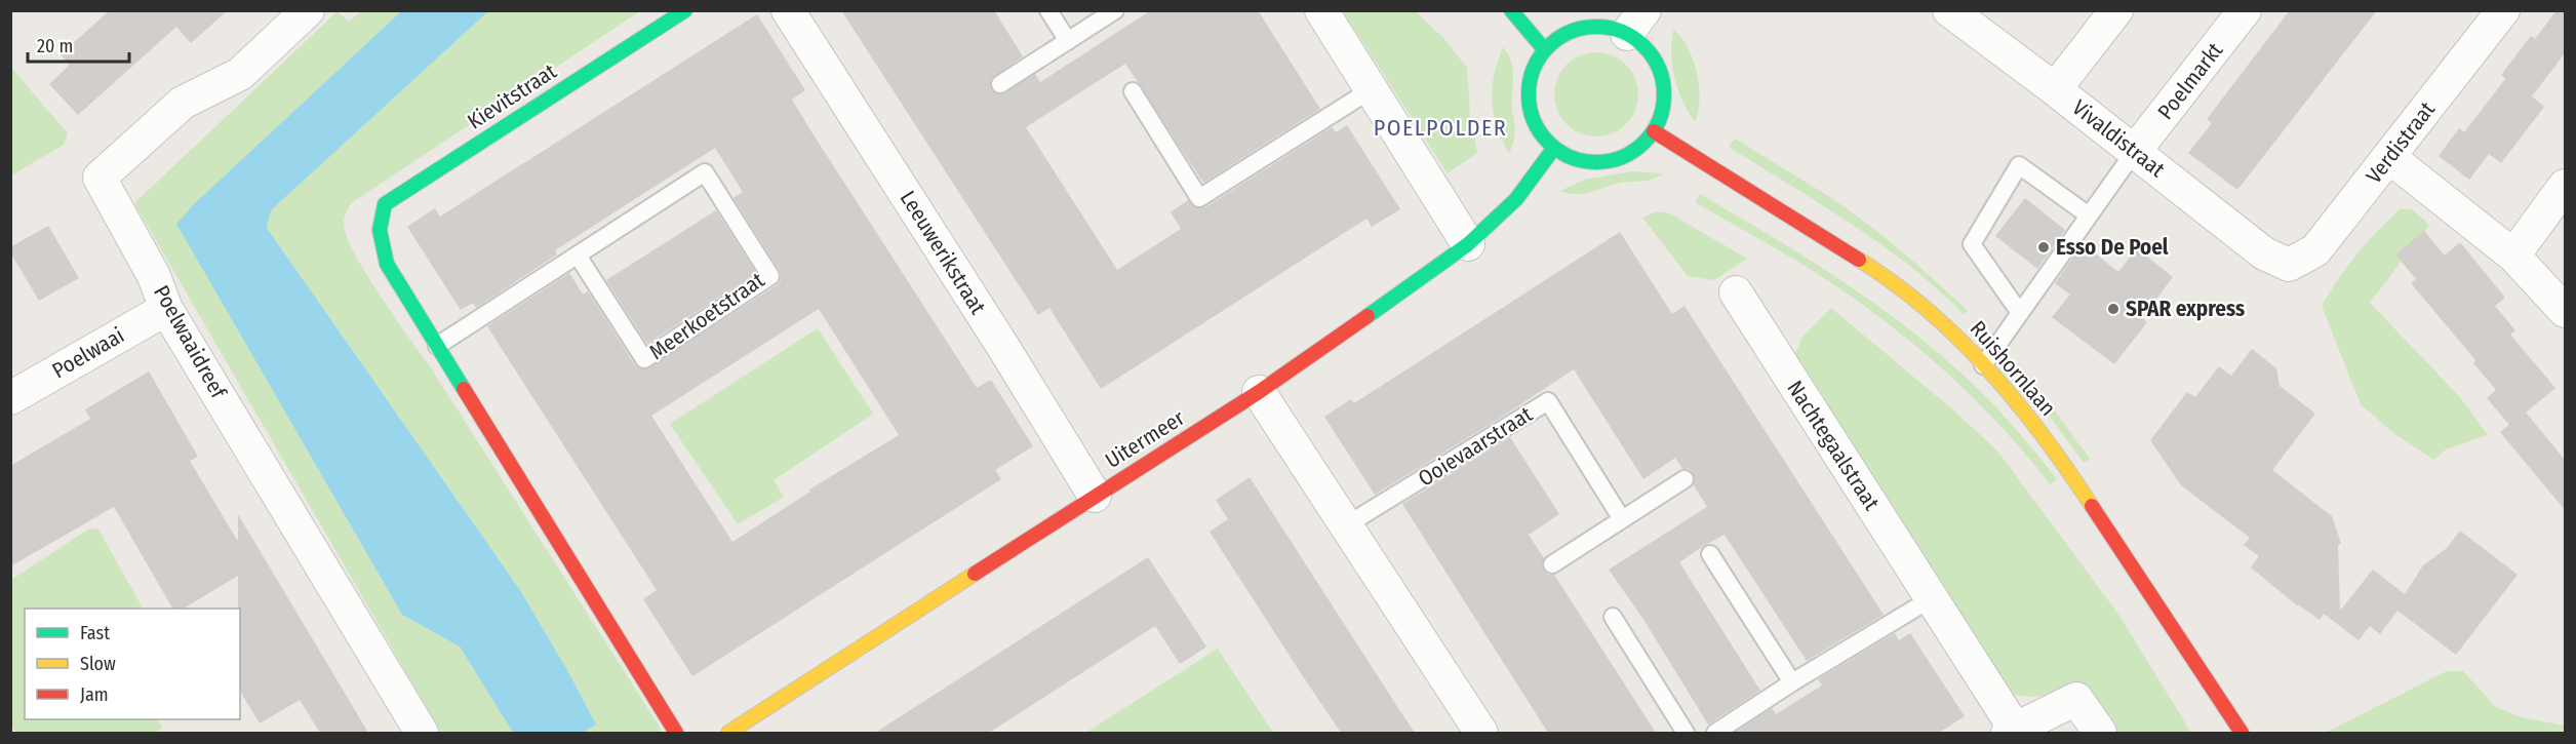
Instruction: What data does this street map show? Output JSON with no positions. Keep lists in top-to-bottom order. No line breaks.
{"streets":{"street":["Poelmarkt","Kievitstraat","Vivaldistraat","Verdistraat","Leeuwerikstraat","Poelwaaidreef","Poelwaai","Ruishornlaan","Uitermeer","Nachtegaalstraat"],"lane":["Meerkoetstraat","Ooievaarstraat"]},"crossings":[["Poelmarkt","Vivaldistraat"],["Kievitstraat","Meerkoetstraat"],["Vivaldistraat","Verdistraat"],["Leeuwerikstraat","Uitermeer"],["Poelwaaidreef","Poelwaai"],["Ruishornlaan","Uitermeer"]],"districts":["POELPOLDER"],"places":["Esso De Poel","SPAR express"],"legend":["Fast","Slow","Jam"],"scale_bar":"20 m"}
